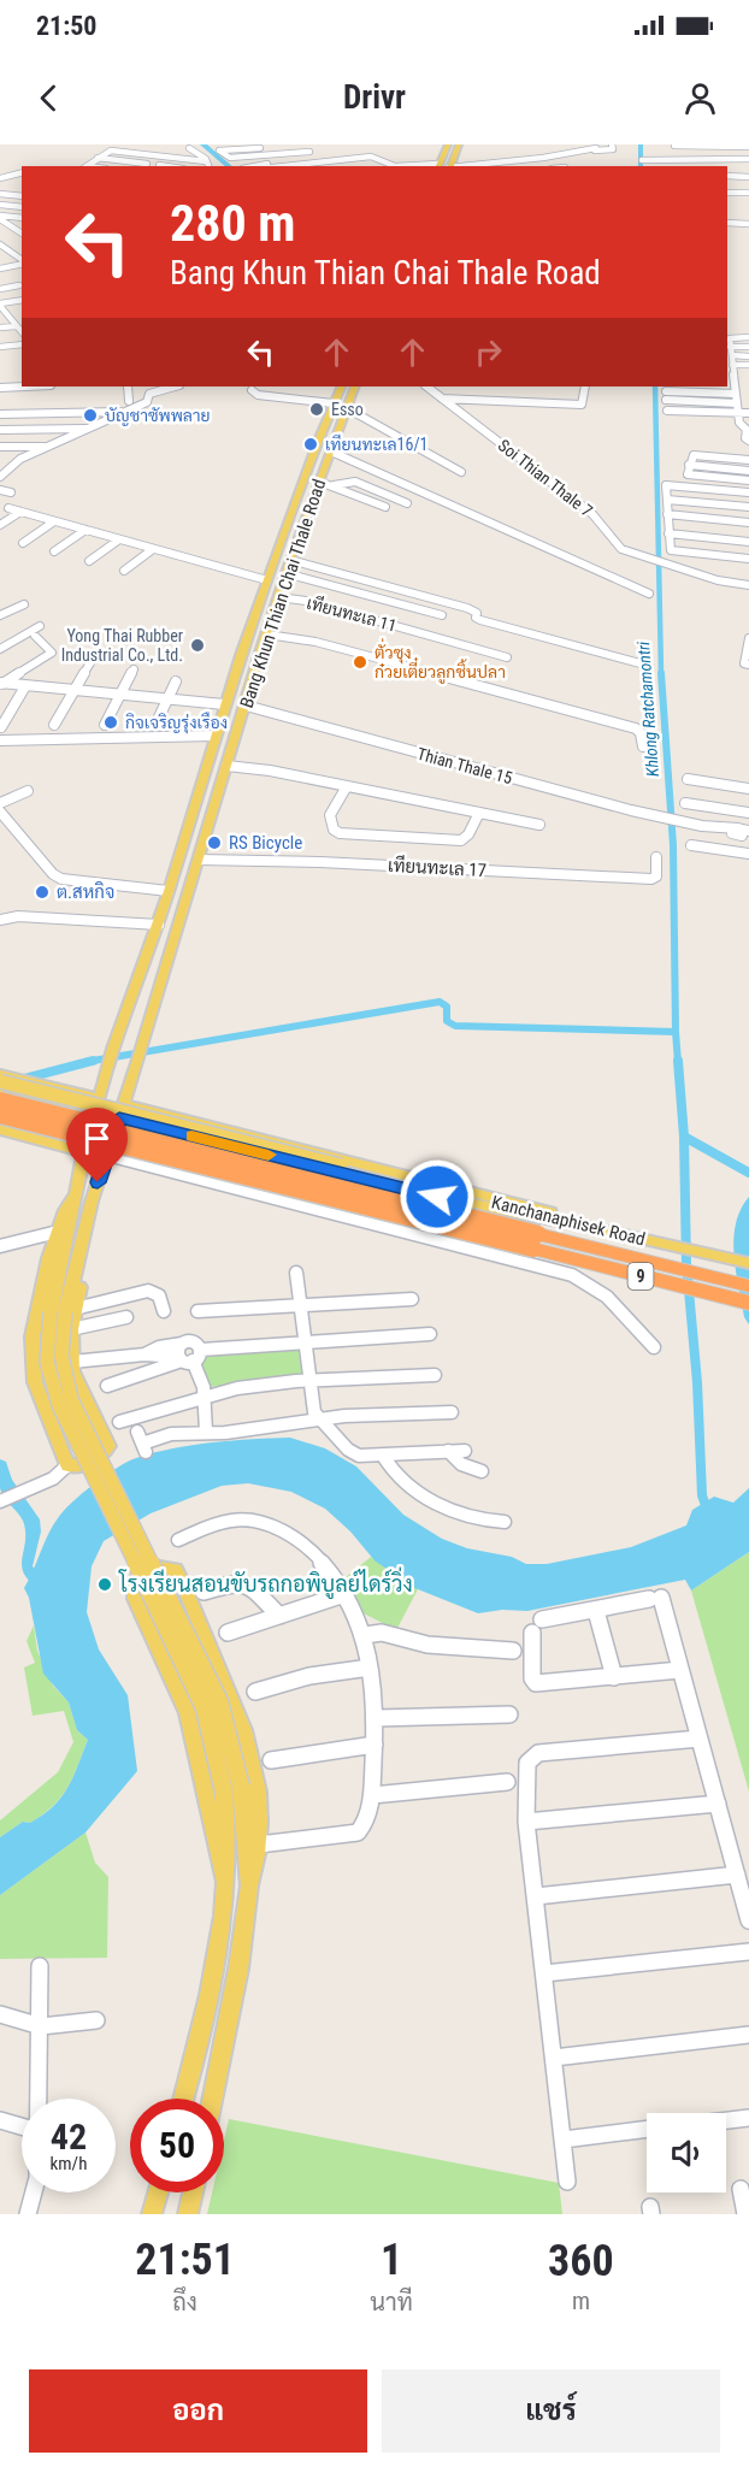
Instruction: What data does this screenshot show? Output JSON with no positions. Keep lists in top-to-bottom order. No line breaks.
{"streets":{"highway":["Kanchanaphisek Road","9"],"main road":["Bang Khun Thian Chai Thale Road"],"street":["Soi Thian Thale 7","เทียนทะเล 11","Thian Thale 15","เทียนทะเล 17"]},"crossings":[["Bang Khun Thian Chai Thale Road","เทียนทะเล 11"],["Bang Khun Thian Chai Thale Road","Thian Thale 15"],["Bang Khun Thian Chai Thale Road","เทียนทะเล 17"]],"water":["Khlong Ratchamontri"],"places":["Esso","บัญชาซัพพลาย","เทียนทะเล16/1","Yong Thai Rubber Industrial Co., Ltd.","ตั่วซุง ก๋วยเตี๋ยวลูกชิ้นปลา","กิจเจริญรุ่งเรือง","RS Bicycle","ต.สหกิจ","โรงเรียนสอนขับรถกอพิบูลย์ไดร์วิ่ง"],"page":{"status":"21:50","header":"Drivr","turn":["280 m","Bang Khun Thian Chai Thale Road"],"speed":"42 km/h","limit":"50","eta":["21:51","ถึง","1","นาที","360","m"],"buttons":["ออก","แชร์"]}}
